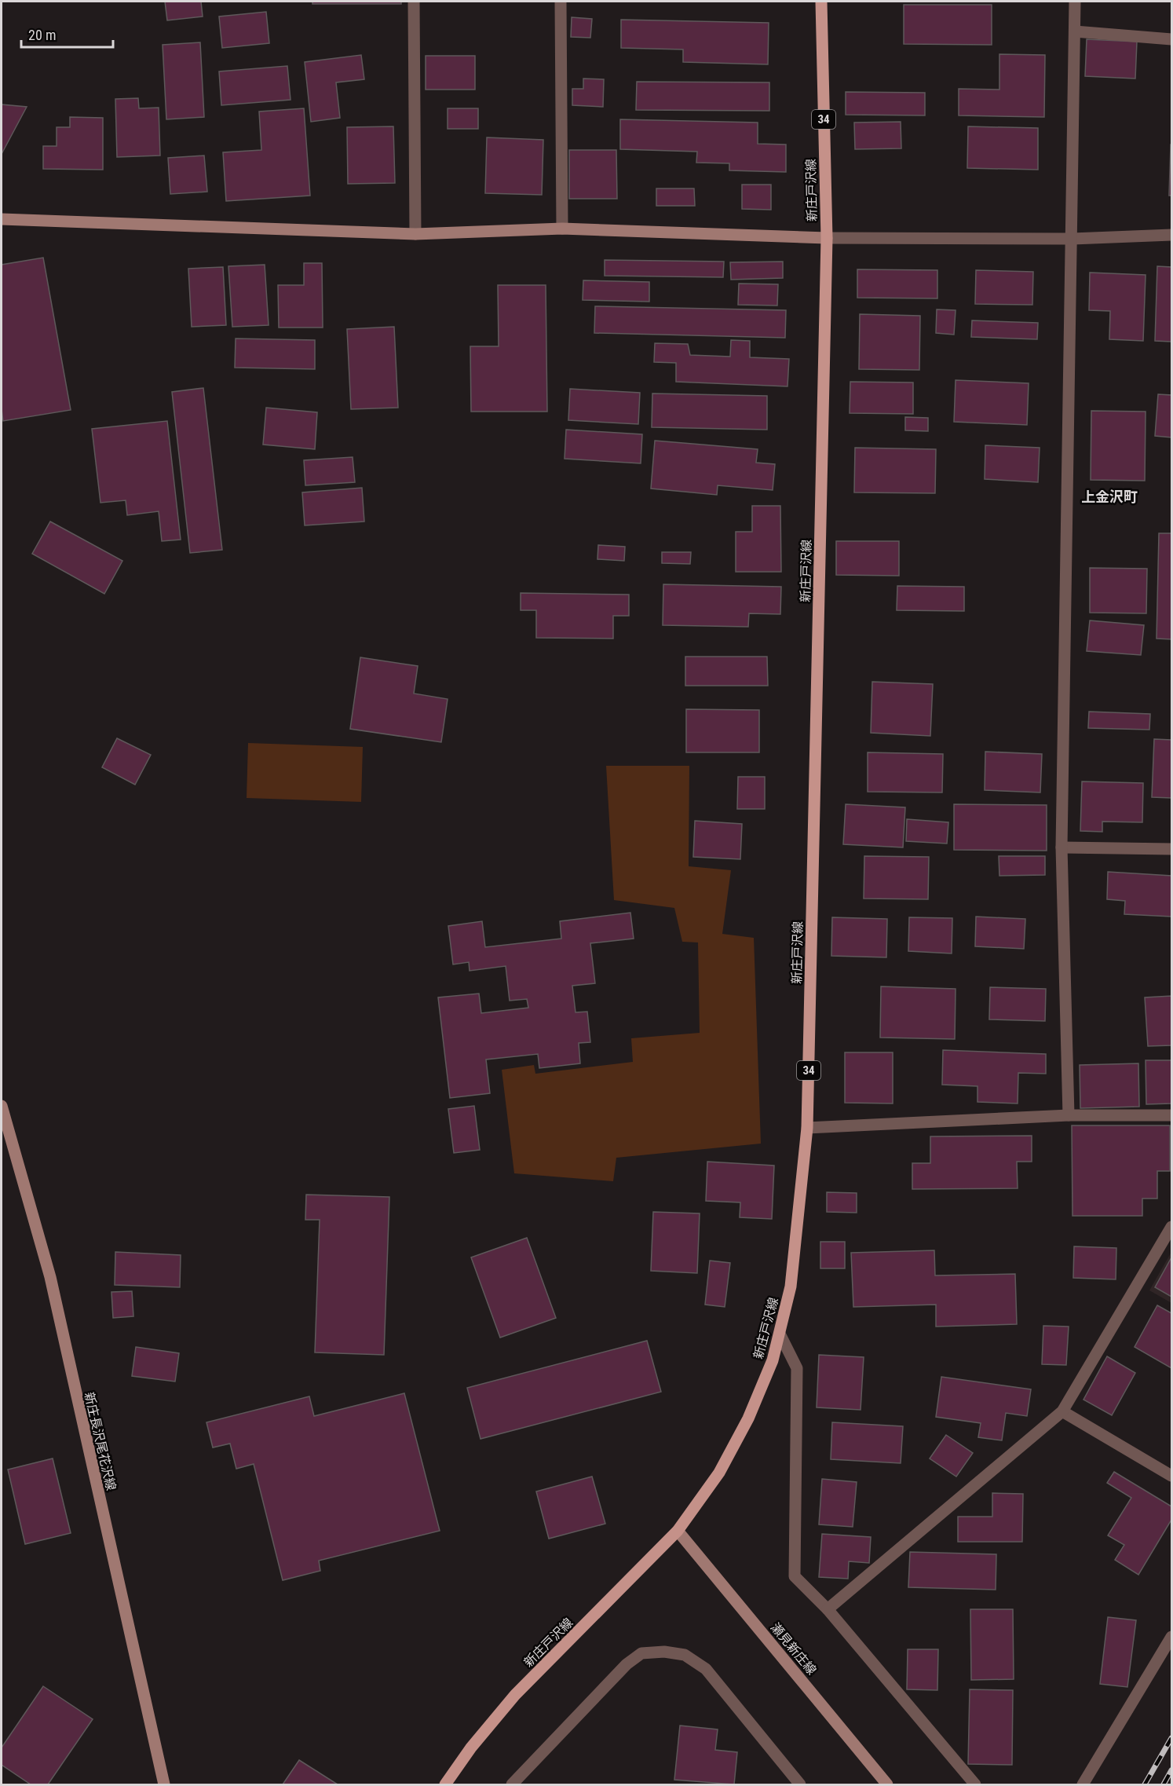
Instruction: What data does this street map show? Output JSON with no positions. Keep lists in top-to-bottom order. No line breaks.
{"streets":{"main road":["34","新庄戸沢線","新庄長沢尾花沢線","瀬見新庄線"]},"crossings":[["新庄戸沢線","瀬見新庄線"]],"districts":["上金沢町"],"scale_bar":"20 m"}
